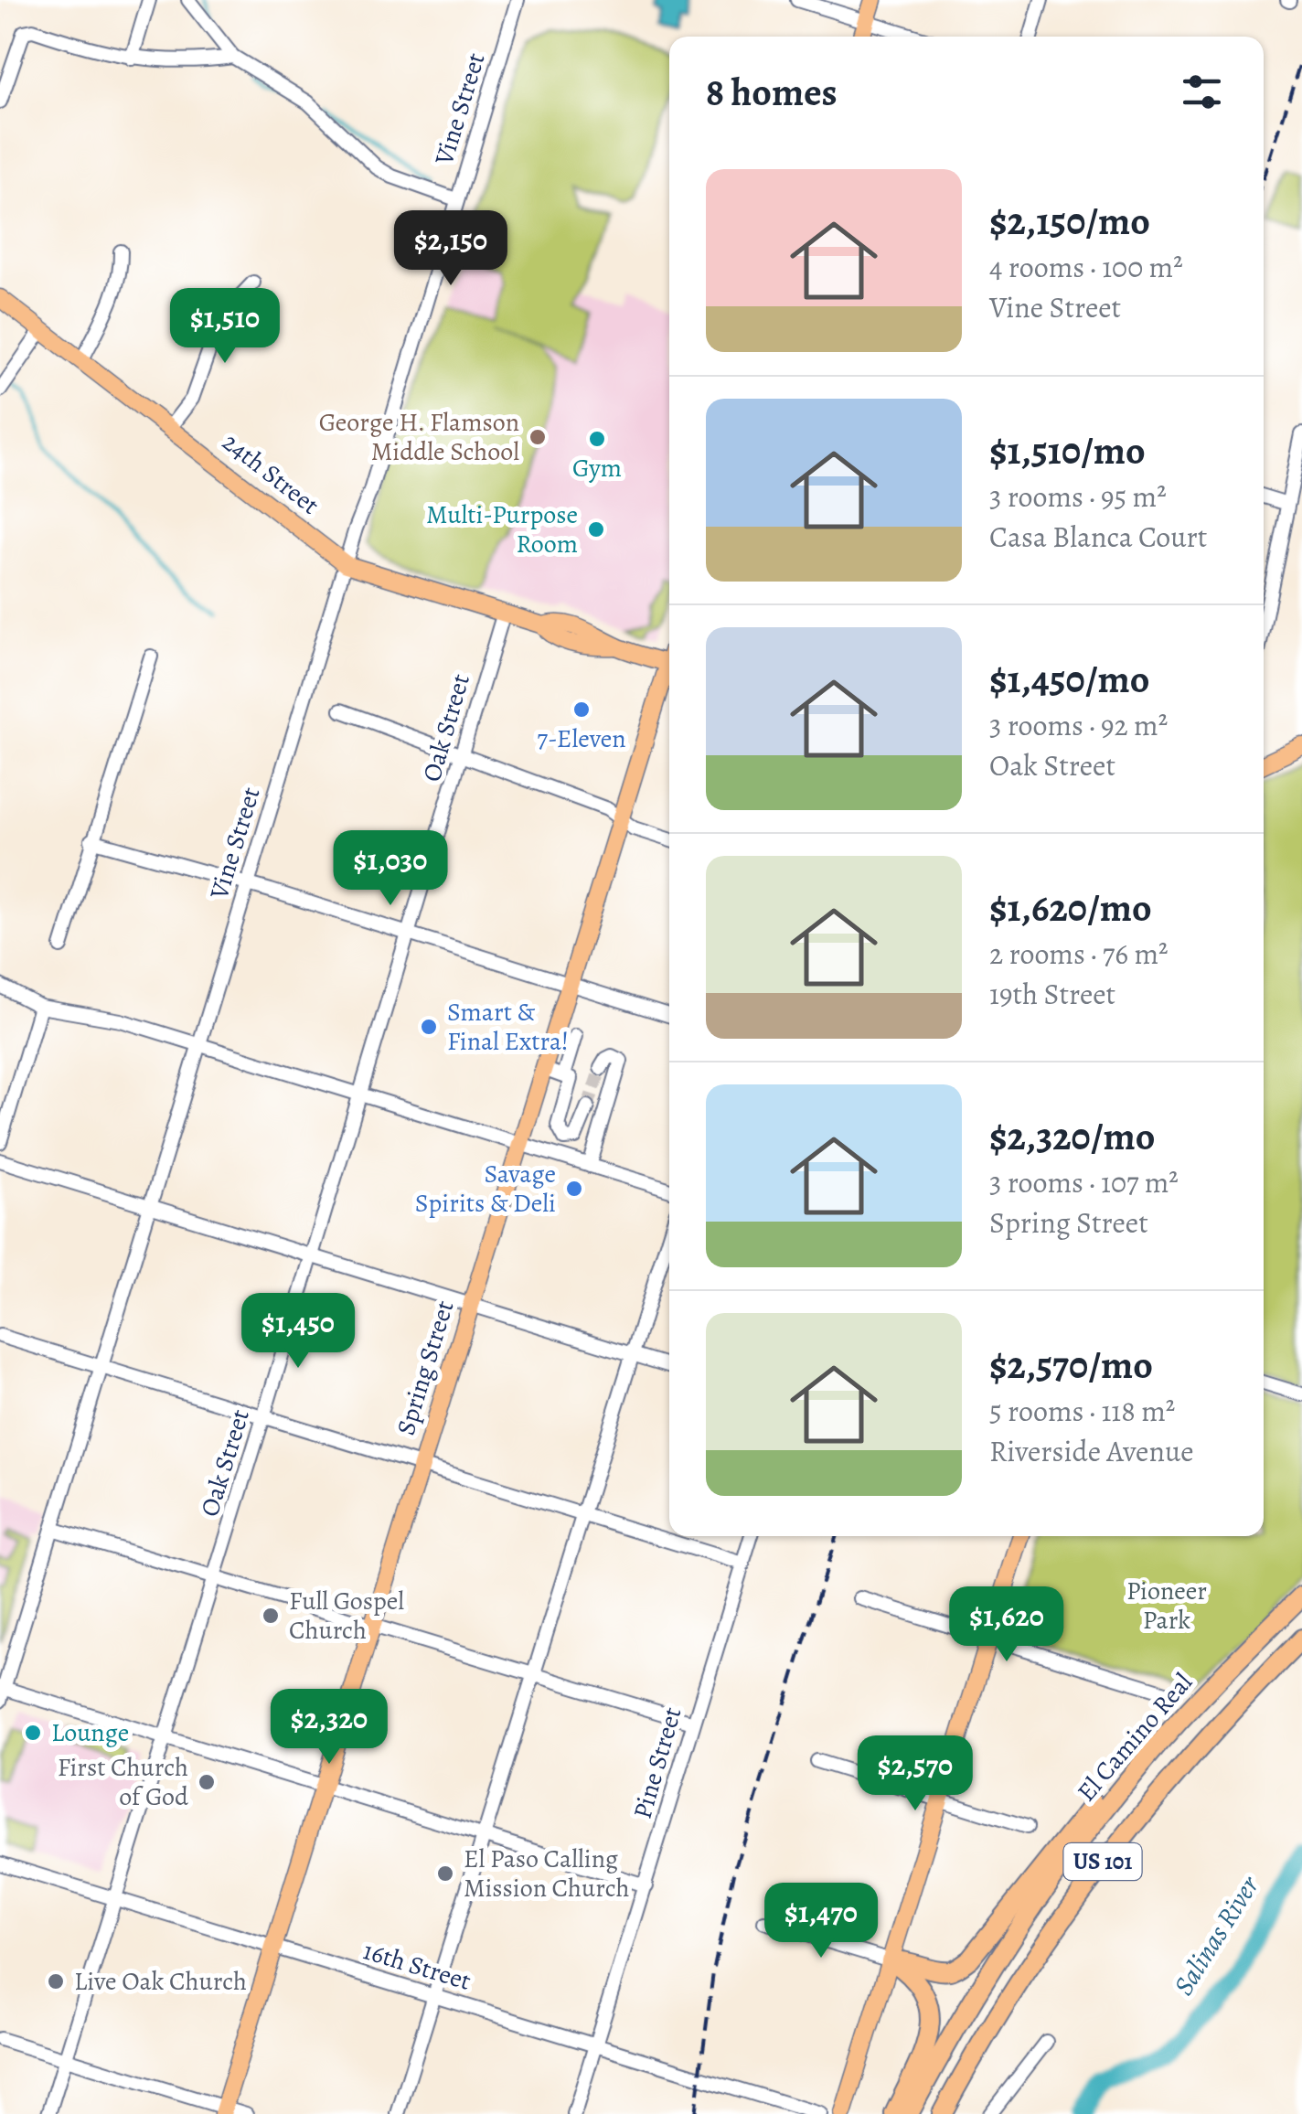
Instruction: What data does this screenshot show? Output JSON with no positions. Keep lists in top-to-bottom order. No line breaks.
{"streets":{"highway":["El Camino Real","US 101"],"main road":["24th Street","Spring Street"],"street":["Vine Street","Oak Street","Pine Street","16th Street"]},"crossings":[["Vine Street","24th Street"],["24th Street","Oak Street"],["Oak Street","16th Street"],["Spring Street","16th Street"],["Pine Street","16th Street"]],"water":["Salinas River"],"parks":["Pioneer Park"],"places":["George H. Flamson Middle School","Gym","Multi-Purpose Room","7-Eleven","Smart & Final Extra!","Savage Spirits & Deli","Full Gospel Church","Lounge","First Church of God","El Paso Calling Mission Church","Live Oak Church"],"page":{"heading":"8 homes","list":[{"name":"$2,150/mo","note":"4 rooms · 100 m² · Vine Street"},{"name":"$1,510/mo","note":"3 rooms · 95 m² · Casa Blanca Court"},{"name":"$1,450/mo","note":"3 rooms · 92 m² · Oak Street"},{"name":"$1,620/mo","note":"2 rooms · 76 m² · 19th Street"},{"name":"$2,320/mo","note":"3 rooms · 107 m² · Spring Street"},{"name":"$2,570/mo","note":"5 rooms · 118 m² · Riverside Avenue"}],"price":["$2,150","$1,510","$1,030","$1,450","$1,620","$2,320","$2,570","$1,470"]}}
